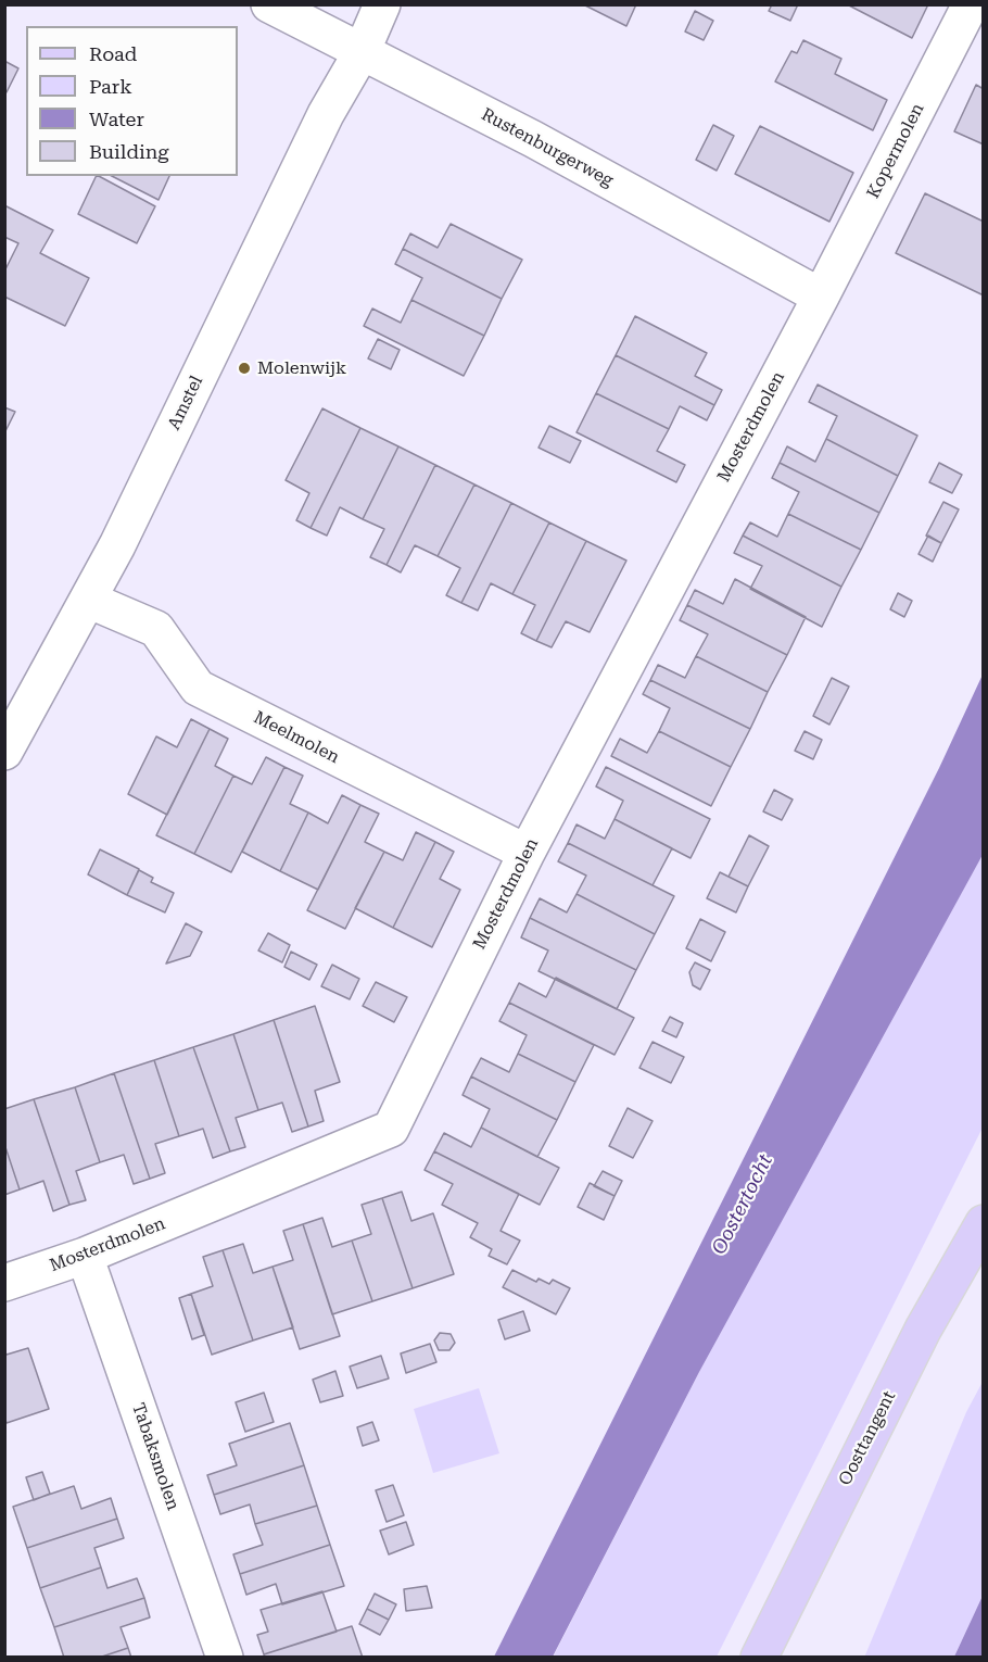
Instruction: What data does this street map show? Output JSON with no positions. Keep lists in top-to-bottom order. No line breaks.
{"streets":{"main road":["Oosttangent"],"street":["Rustenburgerweg","Kopermolen","Amstel","Mosterdmolen","Meelmolen","Tabaksmolen"]},"crossings":[["Rustenburgerweg","Kopermolen"],["Rustenburgerweg","Amstel"],["Rustenburgerweg","Mosterdmolen"],["Kopermolen","Mosterdmolen"],["Amstel","Meelmolen"],["Mosterdmolen","Meelmolen"],["Mosterdmolen","Tabaksmolen"]],"water":["Oostertocht"],"places":["Molenwijk"],"legend":["Road","Park","Water","Building"]}
